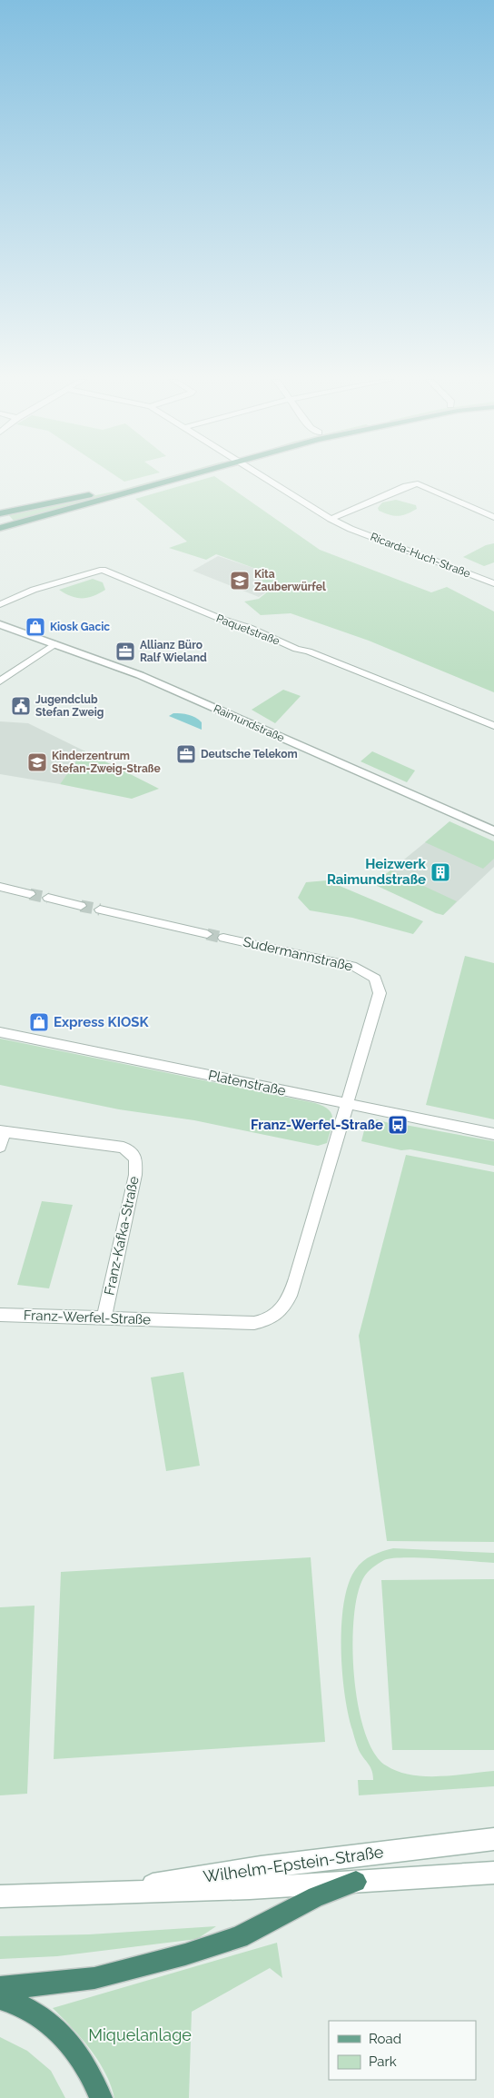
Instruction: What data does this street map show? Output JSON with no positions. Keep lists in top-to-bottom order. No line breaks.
{"streets":{"street":["Ricarda-Huch-Straße","Paquetstraße","Raimundstraße","Sudermannstraße","Platenstraße","Franz-Kafka-Straße","Franz-Werfel-Straße","Wilhelm-Epstein-Straße"]},"crossings":[["Sudermannstraße","Platenstraße"],["Sudermannstraße","Franz-Werfel-Straße"],["Platenstraße","Franz-Werfel-Straße"],["Franz-Kafka-Straße","Franz-Werfel-Straße"]],"parks":["Miquelanlage"],"places":{"school or university":["Kita Zauberwürfel","Kinderzentrum Stefan-Zweig-Straße"],"shop":["Kiosk Gacic","Express KIOSK"],"office":["Allianz Büro Ralf Wieland","Deutsche Telekom"],"public building":["Jugendclub Stefan Zweig"],"building":["Heizwerk Raimundstraße"],"bus stop":["Franz-Werfel-Straße"]},"legend":["Road","Park"]}
